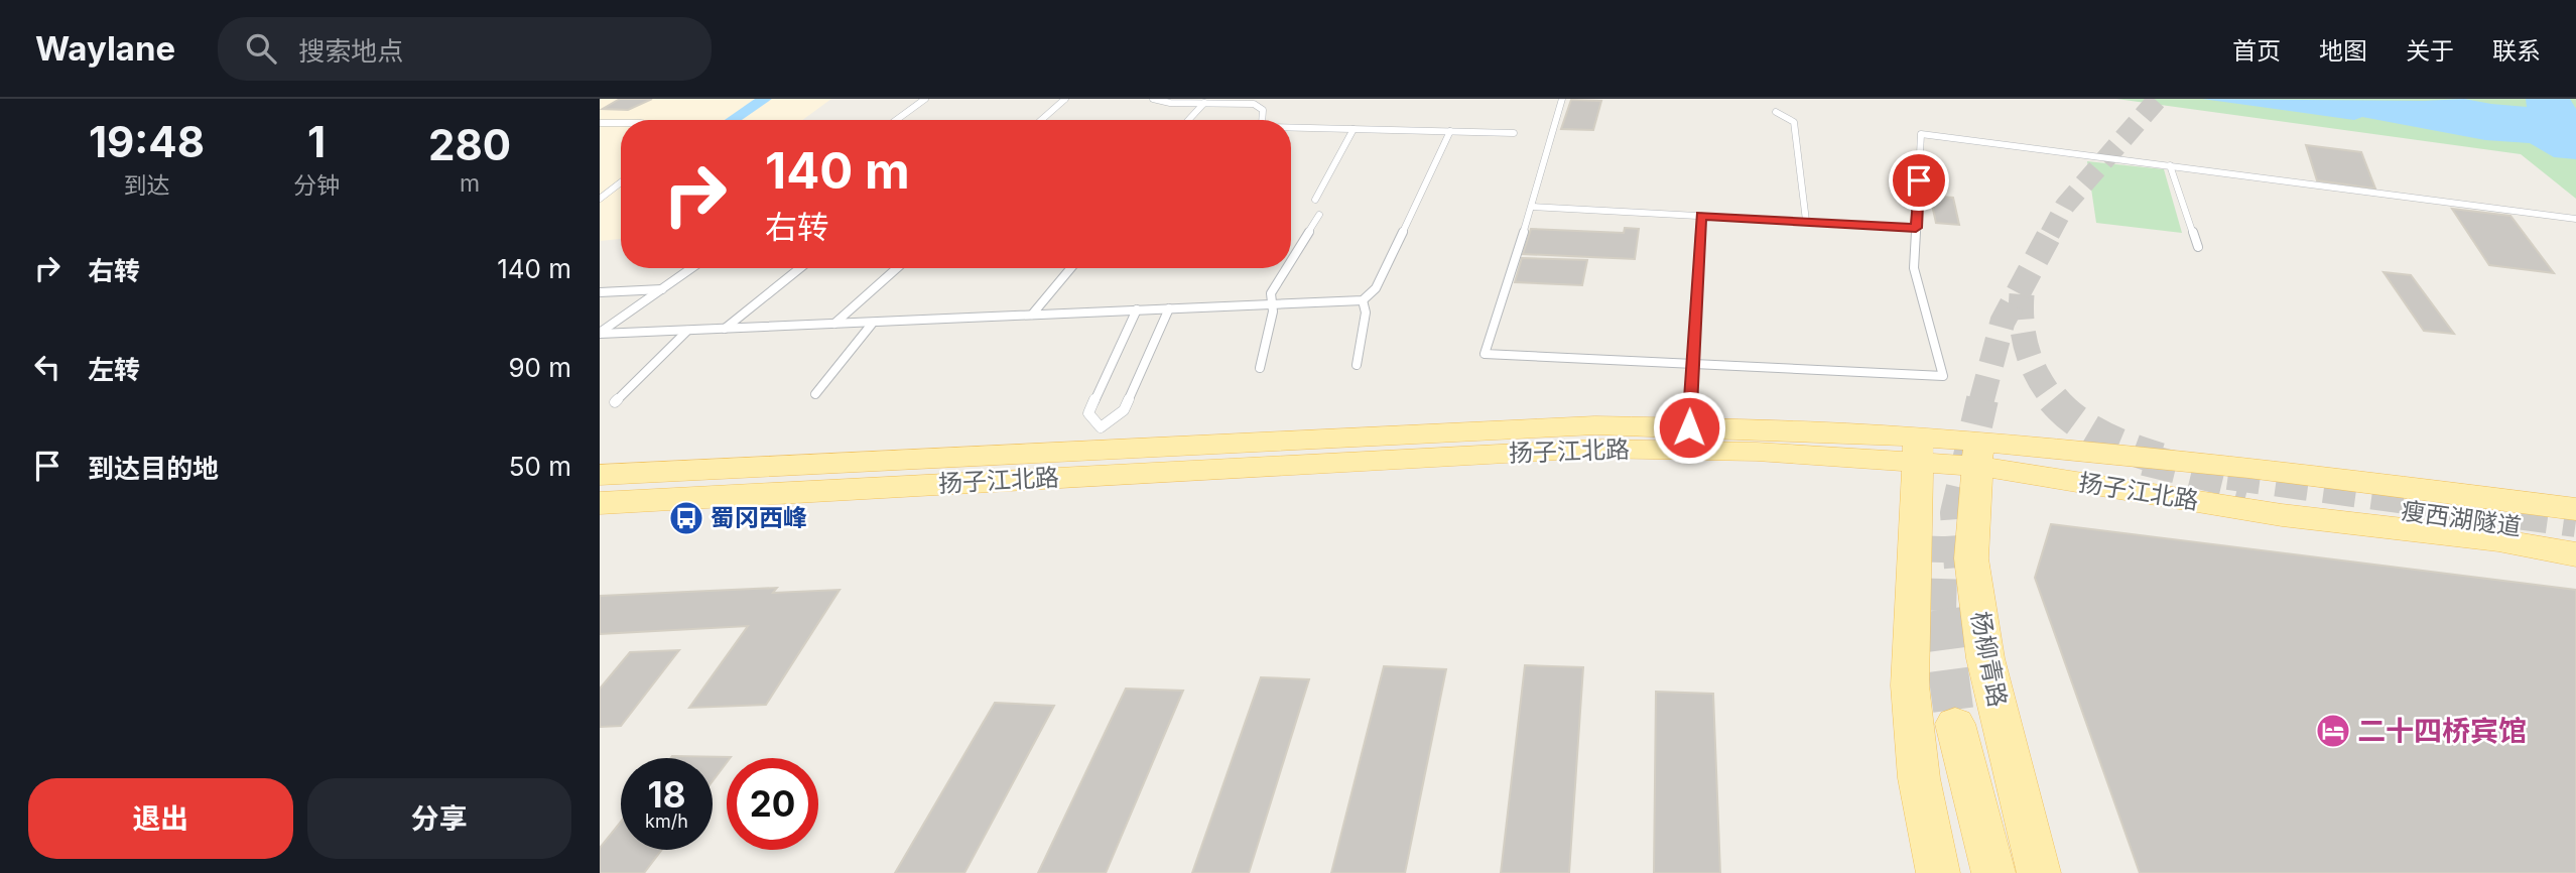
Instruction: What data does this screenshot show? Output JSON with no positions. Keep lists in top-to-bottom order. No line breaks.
{"streets":{"main road":["扬子江北路","瘦西湖隧道","杨柳青路"]},"crossings":[["扬子江北路","杨柳青路"]],"places":{"bus stop":["蜀冈西峰"],"hotel":["二十四桥宾馆"]},"page":{"header":"Waylane","search":"搜索地点","nav":["首页","地图","关于","联系"],"eta":["19:48","到达","1","分钟","280","m"],"turn":["140 m","右转"],"list":[{"name":"右转","value":"140 m"},{"name":"左转","value":"90 m"},{"name":"到达目的地","value":"50 m"}],"speed":"18 km/h","limit":"20","buttons":["退出","分享"]}}
